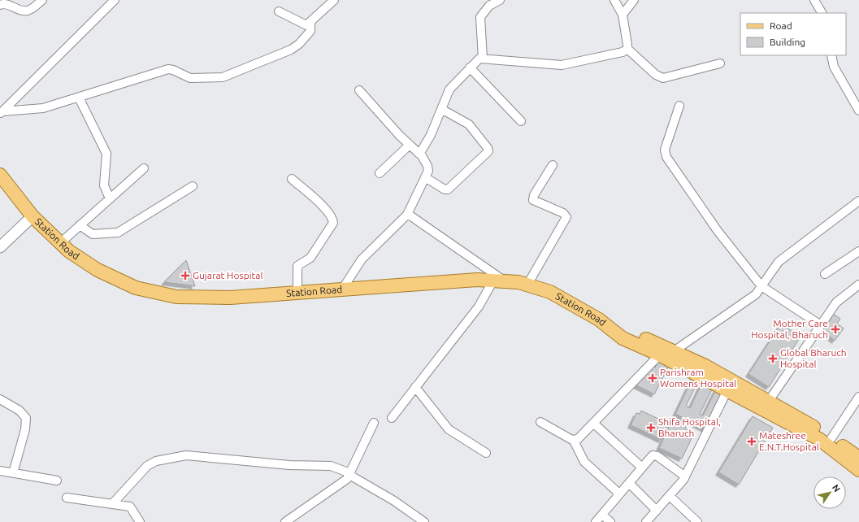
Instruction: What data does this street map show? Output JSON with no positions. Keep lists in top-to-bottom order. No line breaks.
{"streets":{"main road":["Station Road"]},"places":{"health":["Gujarat Hospital","Mother Care Hospital, Bharuch","Global Bharuch Hospital","Parishram Womens Hospital","Shifa Hospital, Bharuch","Mateshree E.N.T.Hospital"]},"legend":["Road","Building"],"north":"top right"}
